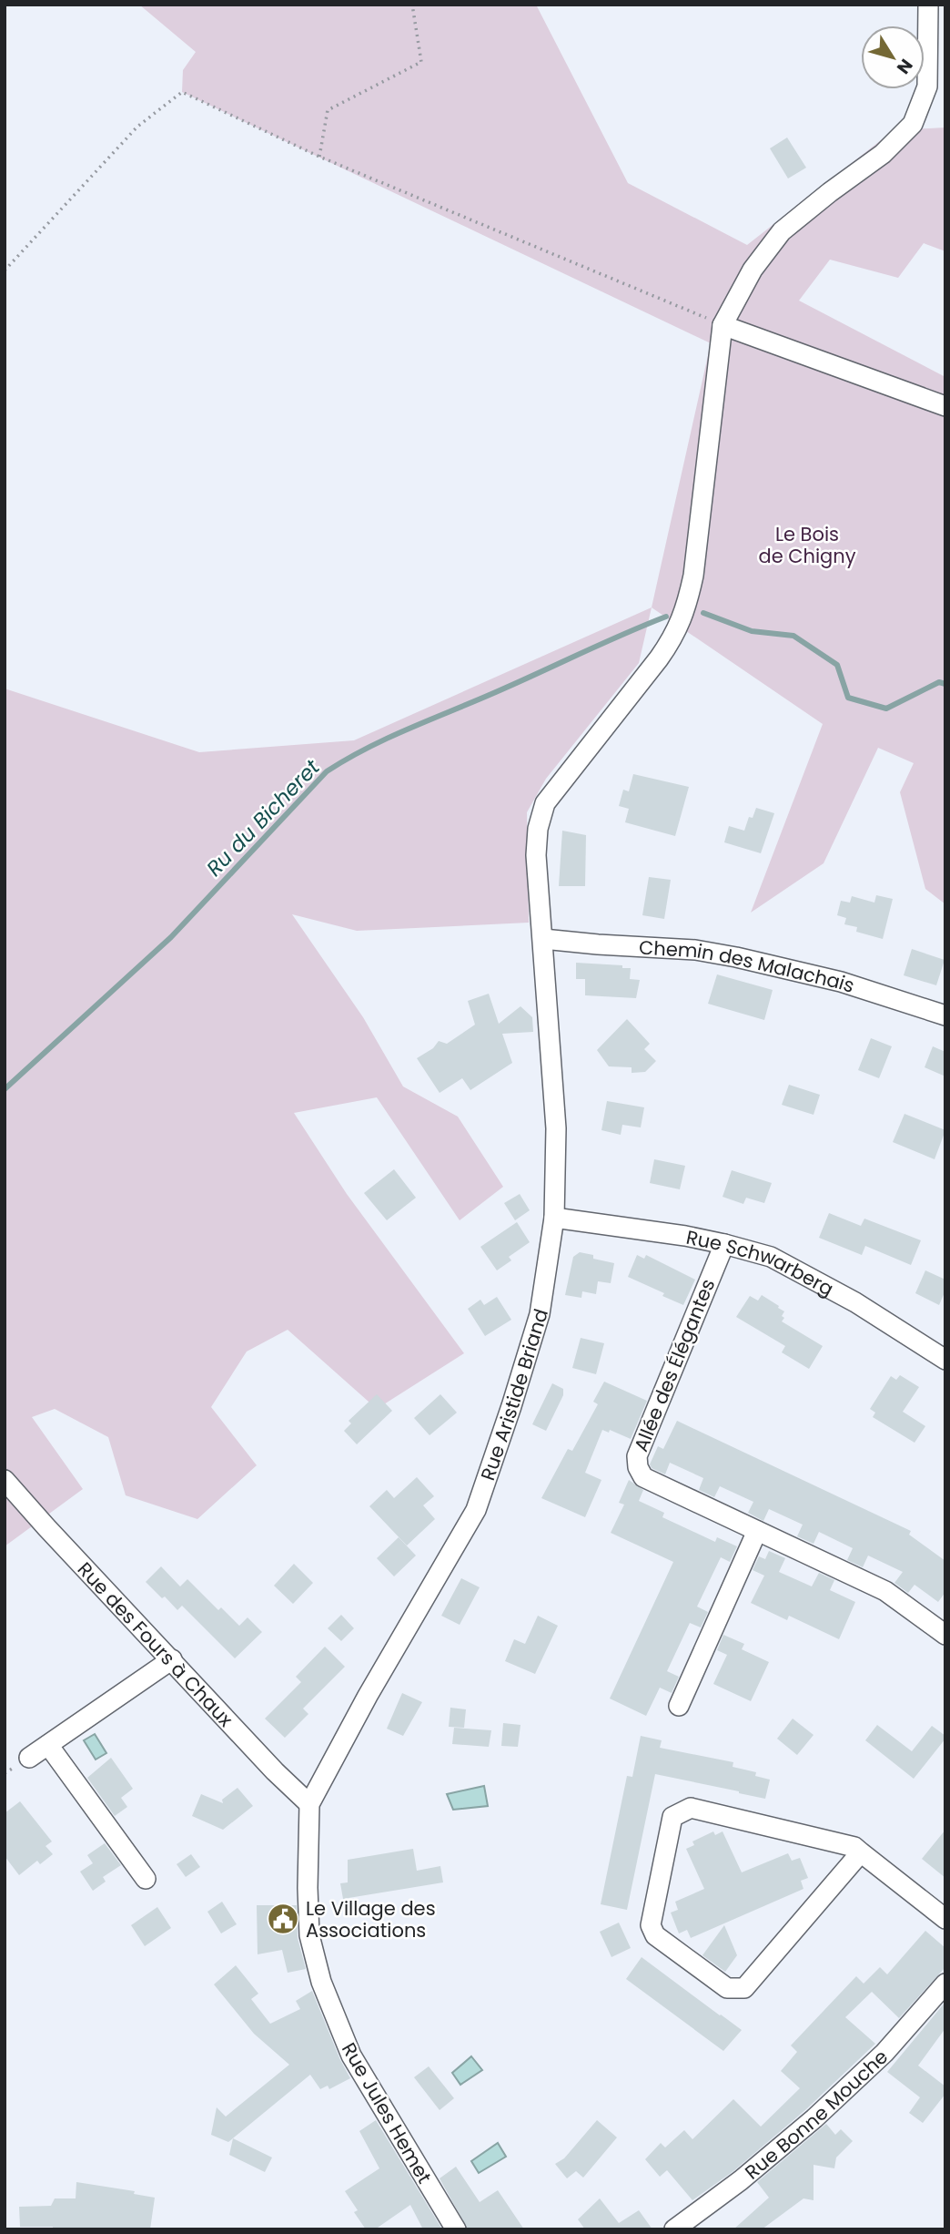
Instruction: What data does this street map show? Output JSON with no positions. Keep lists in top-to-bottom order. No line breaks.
{"streets":{"street":["Chemin des Malachais","Rue Schwarberg","Allée des Élégantes","Rue Aristide Briand","Rue des Fours à Chaux","Rue Jules Hemet","Rue Bonne Mouche"]},"crossings":[["Chemin des Malachais","Rue Aristide Briand"],["Rue Schwarberg","Allée des Élégantes"],["Rue Schwarberg","Rue Aristide Briand"],["Rue Aristide Briand","Rue des Fours à Chaux"],["Rue Aristide Briand","Rue Jules Hemet"],["Rue des Fours à Chaux","Rue Jules Hemet"]],"water":["Ru du Bicheret"],"parks":["Le Bois de Chigny"],"places":{"public building":["Le Village des Associations"]},"north":"bottom right"}
